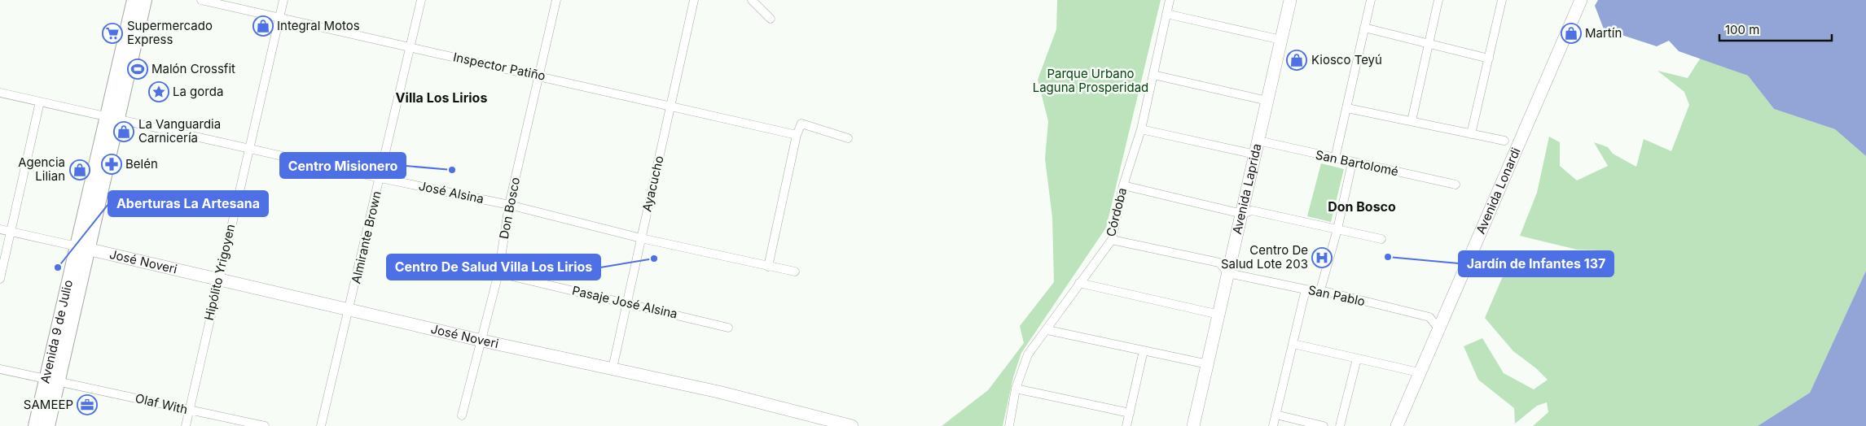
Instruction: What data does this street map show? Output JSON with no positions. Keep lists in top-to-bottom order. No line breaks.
{"streets":{"main road":["Avenida 9 de Julio"],"street":["Inspector Patiño","San Bartolomé","Ayacucho","Avenida Laprida","Avenida Lonardi","José Alsina","Don Bosco","Córdoba","Almirante Brown","José Noveri","Hipólito Yrigoyen","San Pablo","Pasaje José Alsina","Olaf With"]},"crossings":[["Inspector Patiño","Ayacucho"],["Inspector Patiño","Don Bosco"],["Inspector Patiño","Almirante Brown"],["Inspector Patiño","Hipólito Yrigoyen"],["San Bartolomé","Avenida Laprida"],["Ayacucho","José Alsina"],["Ayacucho","José Noveri"],["Ayacucho","Pasaje José Alsina"],["Avenida Laprida","San Pablo"],["Avenida Lonardi","San Pablo"],["José Alsina","Don Bosco"],["José Alsina","Almirante Brown"],["José Alsina","Hipólito Yrigoyen"],["José Alsina","Avenida 9 de Julio"],["Don Bosco","José Noveri"],["Don Bosco","Pasaje José Alsina"],["Almirante Brown","José Noveri"],["José Noveri","Hipólito Yrigoyen"],["José Noveri","Avenida 9 de Julio"],["Hipólito Yrigoyen","Olaf With"],["Avenida 9 de Julio","Olaf With"]],"districts":["Villa Los Lirios","Don Bosco"],"parks":["Parque Urbano Laguna Prosperidad"],"places":{"shop":["Integral Motos","Martín","Kiosco Teyú","La Vanguardia Carnicería","Agencia Lilian"],"supermarket":["Supermercado Express"],"sports":["Malón Crossfit"],"place":["La gorda"],"pharmacy":["Belén"],"other":["Centro Misionero","Jardín de Infantes 137","Centro De Salud Villa Los Lirios","Aberturas La Artesana"],"hospital":["Centro De Salud Lote 203"],"office":["SAMEEP"]},"scale_bar":"100 m"}
